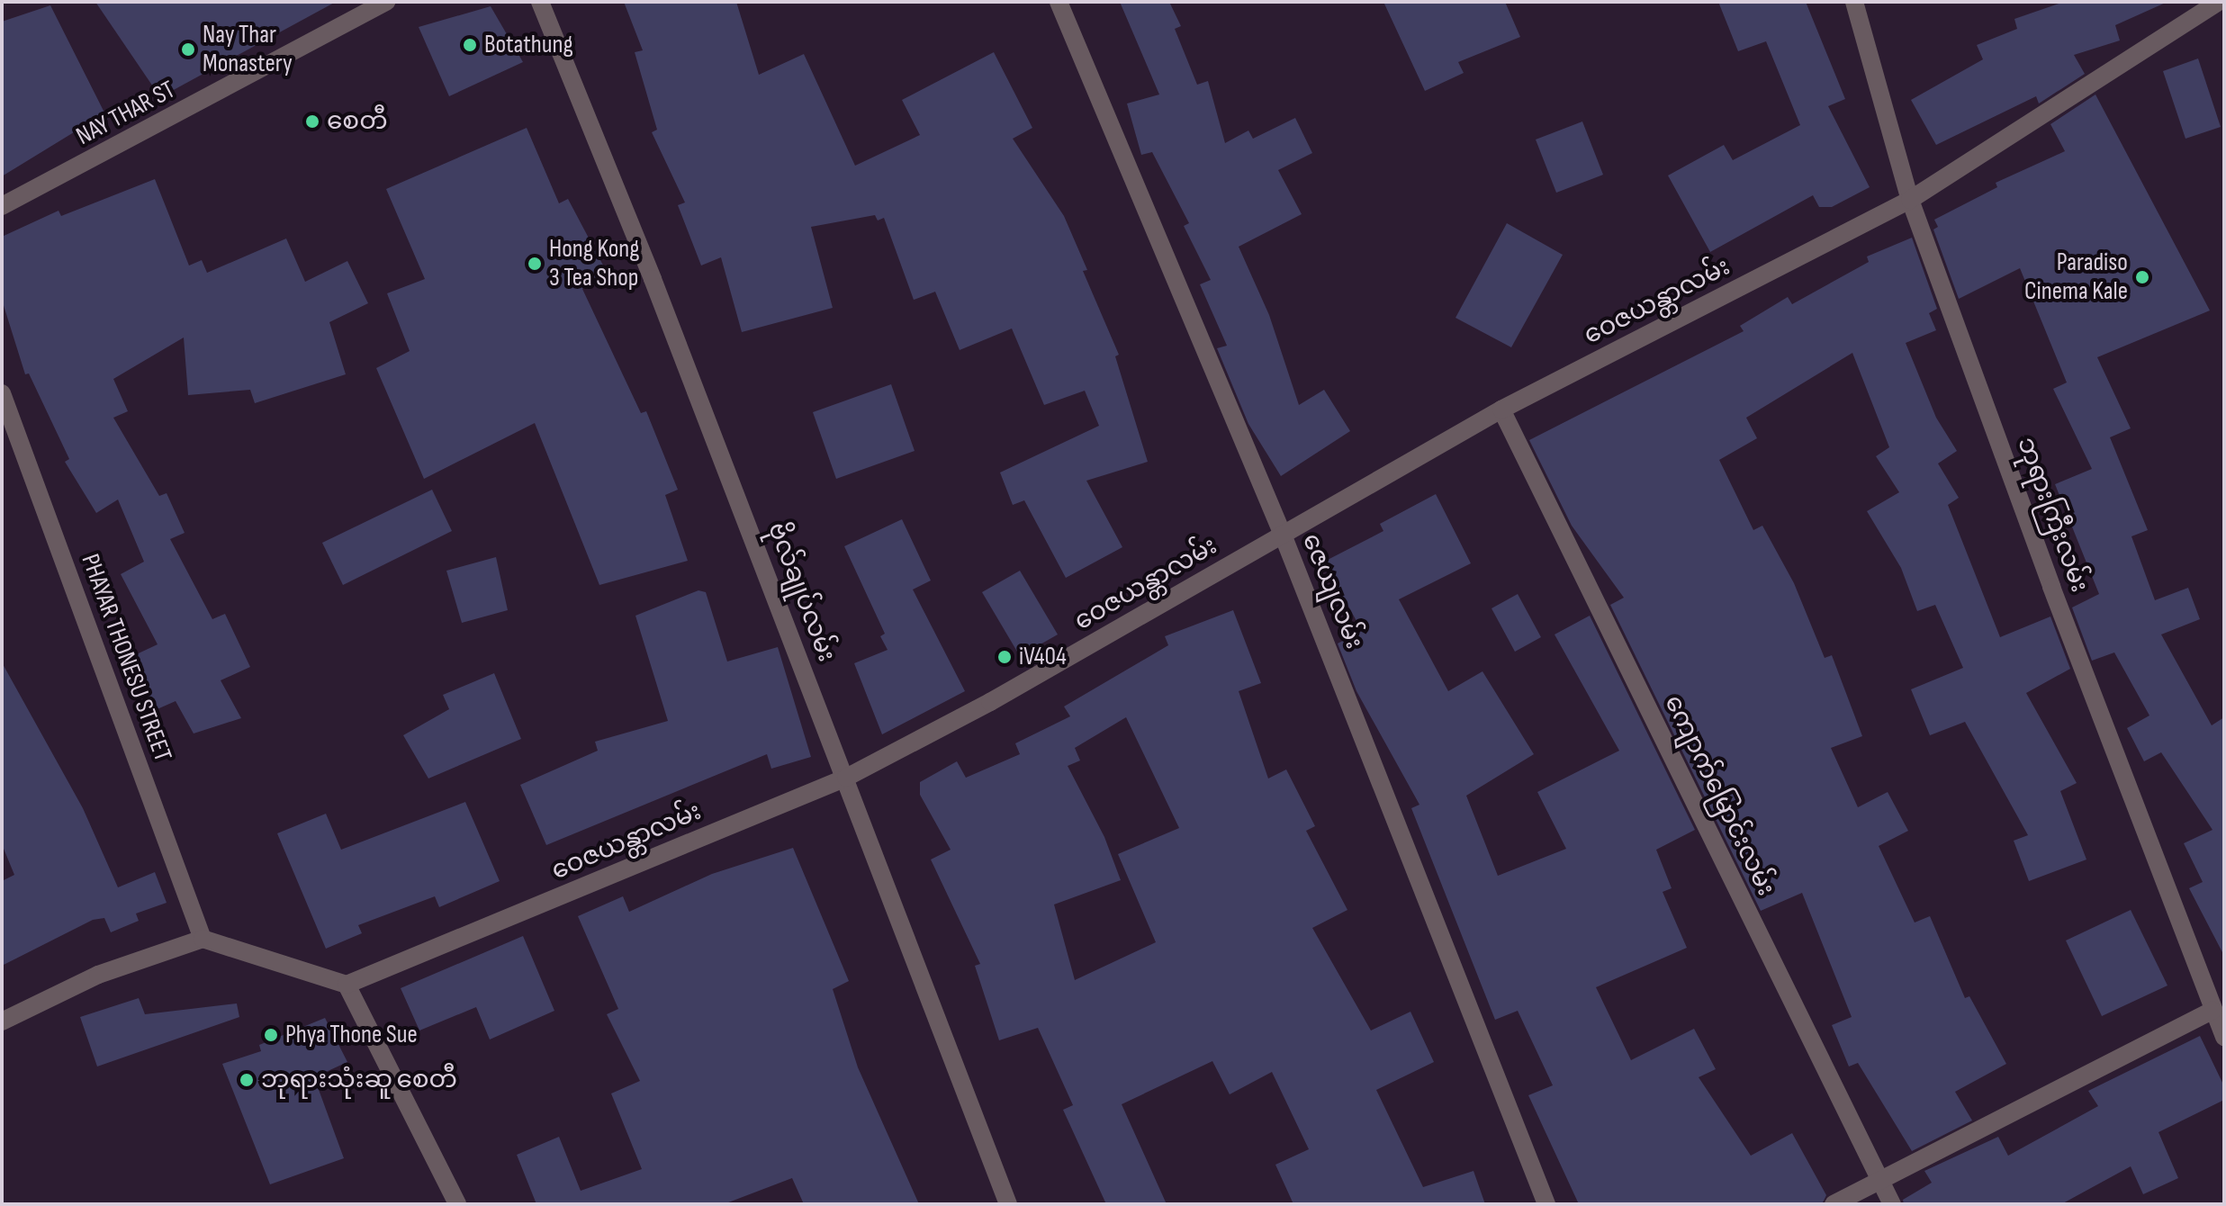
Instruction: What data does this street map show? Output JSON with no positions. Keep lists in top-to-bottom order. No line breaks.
{"streets":{"street":["NAY THAR ST","ဝေဇယန္တာလမ်း","ဘုရားကြီးလမ်း","ဇေယျလမ်း","ဗိုလ်ချုပ်လမ်း","PHAYAR THONESU STREET","ကျောက်မြောင်းလမ်း"]},"crossings":[["ဝေဇယန္တာလမ်း","ဘုရားကြီးလမ်း"],["ဝေဇယန္တာလမ်း","ဇေယျလမ်း"],["ဝေဇယန္တာလမ်း","ဗိုလ်ချုပ်လမ်း"],["ဝေဇယန္တာလမ်း","ကျောက်မြောင်းလမ်း"]],"places":["Botathung","Nay Thar Monastery","စေတီ","Hong Kong 3 Tea Shop","Paradiso Cinema Kale","iV404","Phya Thone Sue","ဘုရားသုံးဆူ စေတီ"]}
